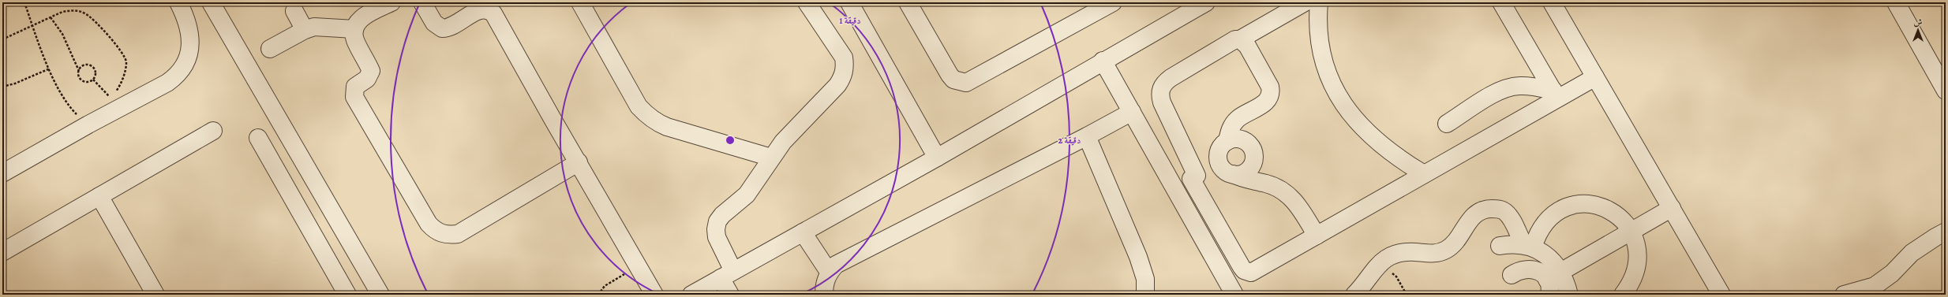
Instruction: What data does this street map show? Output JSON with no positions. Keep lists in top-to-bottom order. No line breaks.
{"north":"top","rings":["1 دقيقة","2 دقيقة"]}
